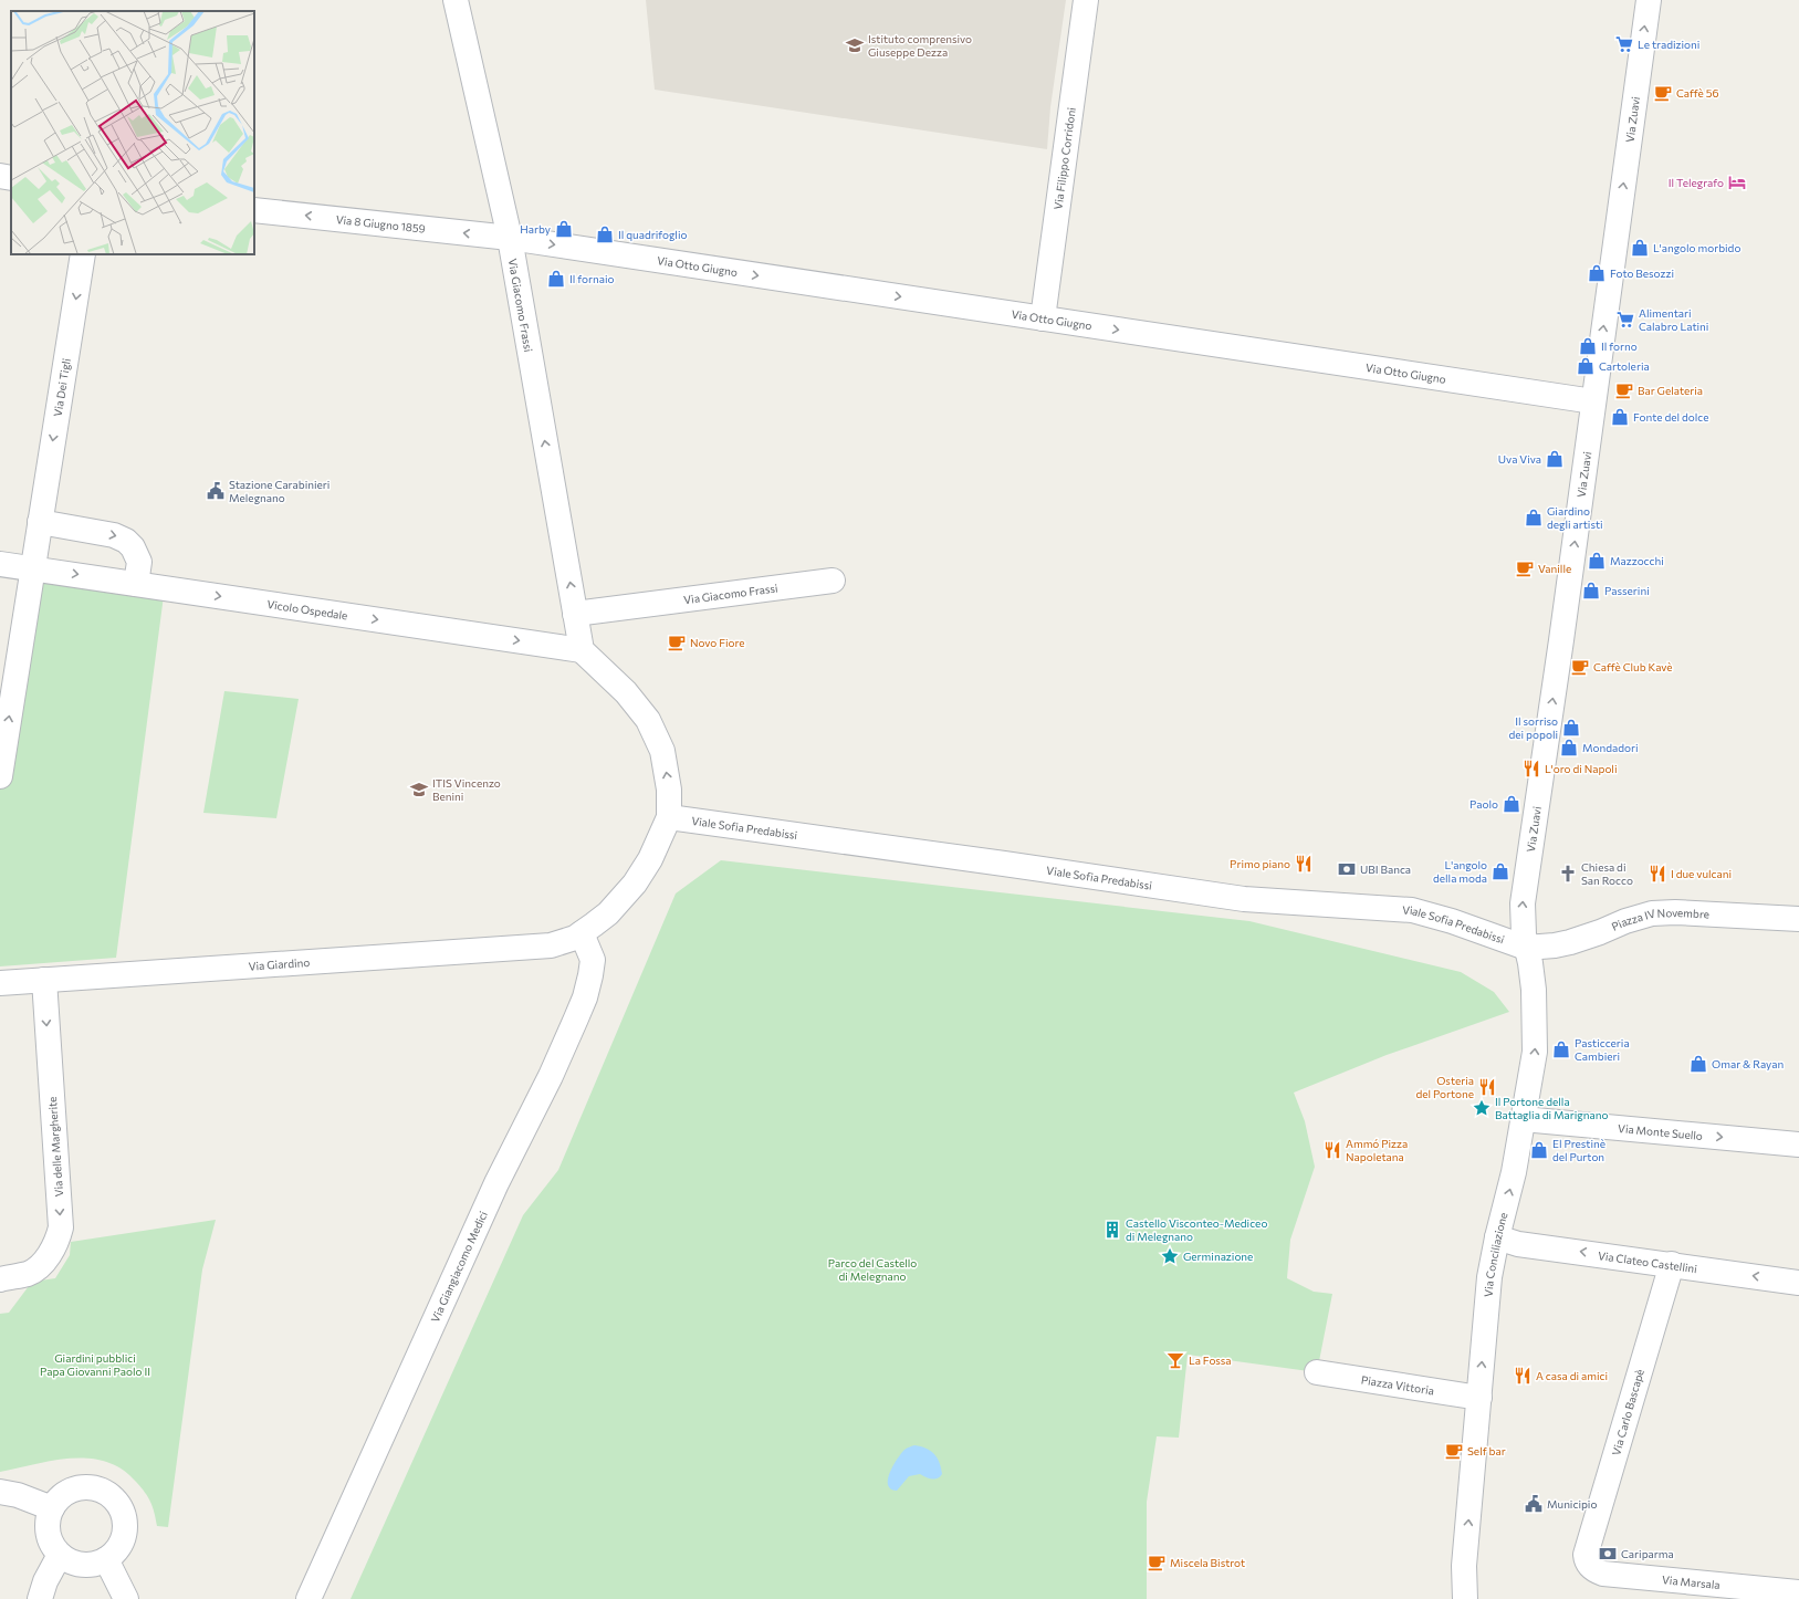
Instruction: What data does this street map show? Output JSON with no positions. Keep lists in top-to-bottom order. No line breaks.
{"streets":{"street":["Via Zuavi","Via Filippo Corridoni","Via 8 Giugno 1859","Via Otto Giugno","Via Giacomo Frassi","Via Dei Tigli","Vicolo Ospedale","Viale Sofia Predabissi","Piazza IV Novembre","Via Giardino","Via Monte Suello","Via delle Margherite","Via Conciliazione","Via Clateo Castellini","Via Giangiacomo Medici","Piazza Vittoria","Via Carlo Bascapè","Via Marsala"]},"crossings":[["Via Zuavi","Via Otto Giugno"],["Via Zuavi","Viale Sofia Predabissi"],["Via Zuavi","Piazza IV Novembre"],["Via Zuavi","Via Conciliazione"],["Via Filippo Corridoni","Via Otto Giugno"],["Via 8 Giugno 1859","Via Otto Giugno"],["Via 8 Giugno 1859","Via Giacomo Frassi"],["Via Otto Giugno","Via Giacomo Frassi"],["Via Giacomo Frassi","Vicolo Ospedale"],["Via Dei Tigli","Vicolo Ospedale"],["Viale Sofia Predabissi","Piazza IV Novembre"],["Viale Sofia Predabissi","Via Giardino"],["Viale Sofia Predabissi","Via Conciliazione"],["Piazza IV Novembre","Via Conciliazione"],["Via Giardino","Via delle Margherite"],["Via Giardino","Via Giangiacomo Medici"],["Via Monte Suello","Via Conciliazione"],["Via Conciliazione","Via Clateo Castellini"],["Via Conciliazione","Piazza Vittoria"],["Via Clateo Castellini","Via Carlo Bascapè"],["Via Carlo Bascapè","Via Marsala"]],"one_way":["Via Zuavi","Via 8 Giugno 1859","Via Otto Giugno","Via Giacomo Frassi","Via Dei Tigli","Vicolo Ospedale","Via Monte Suello","Via delle Margherite","Via Conciliazione","Via Clateo Castellini"],"parks":["Parco del Castello di Melegnano","Giardini pubblici Papa Giovanni Paolo II"],"places":{"supermarket":["Le tradizioni","Alimentari Calabro Latini"],"school or university":["Istituto comprensivo Giuseppe Dezza","ITIS Vincenzo Benini"],"cafe":["Caffè 56","Bar Gelateria","Vanille","Novo Fiore","Caffè Club Kavè","Self bar","Miscela Bistrot"],"hotel":["Il Telegrafo"],"shop":["Harby","Il quadrifoglio","L'angolo morbido","Foto Besozzi","Il fornaio","Il forno","Cartoleria","Fonte del dolce","Uva Viva","Giardino degli artisti","Mazzocchi","Passerini","Il sorriso dei popoli","Mondadori","Paolo","L'angolo della moda","Pasticceria Cambieri","Omar & Rayan","El Prestinè del Purton"],"public building":["Stazione Carabinieri Melegnano","Municipio"],"restaurant":["L'oro di Napoli","Primo piano","I due vulcani","Osteria del Portone","Ammó Pizza Napoletana","A casa di amici"],"bank":["UBI Banca","Cariparma"],"church":["Chiesa di San Rocco"],"place":["Il Portone della Battaglia di Marignano","Germinazione"],"building":["Castello Visconteo-Mediceo di Melegnano"],"bar":["La Fossa"]}}
